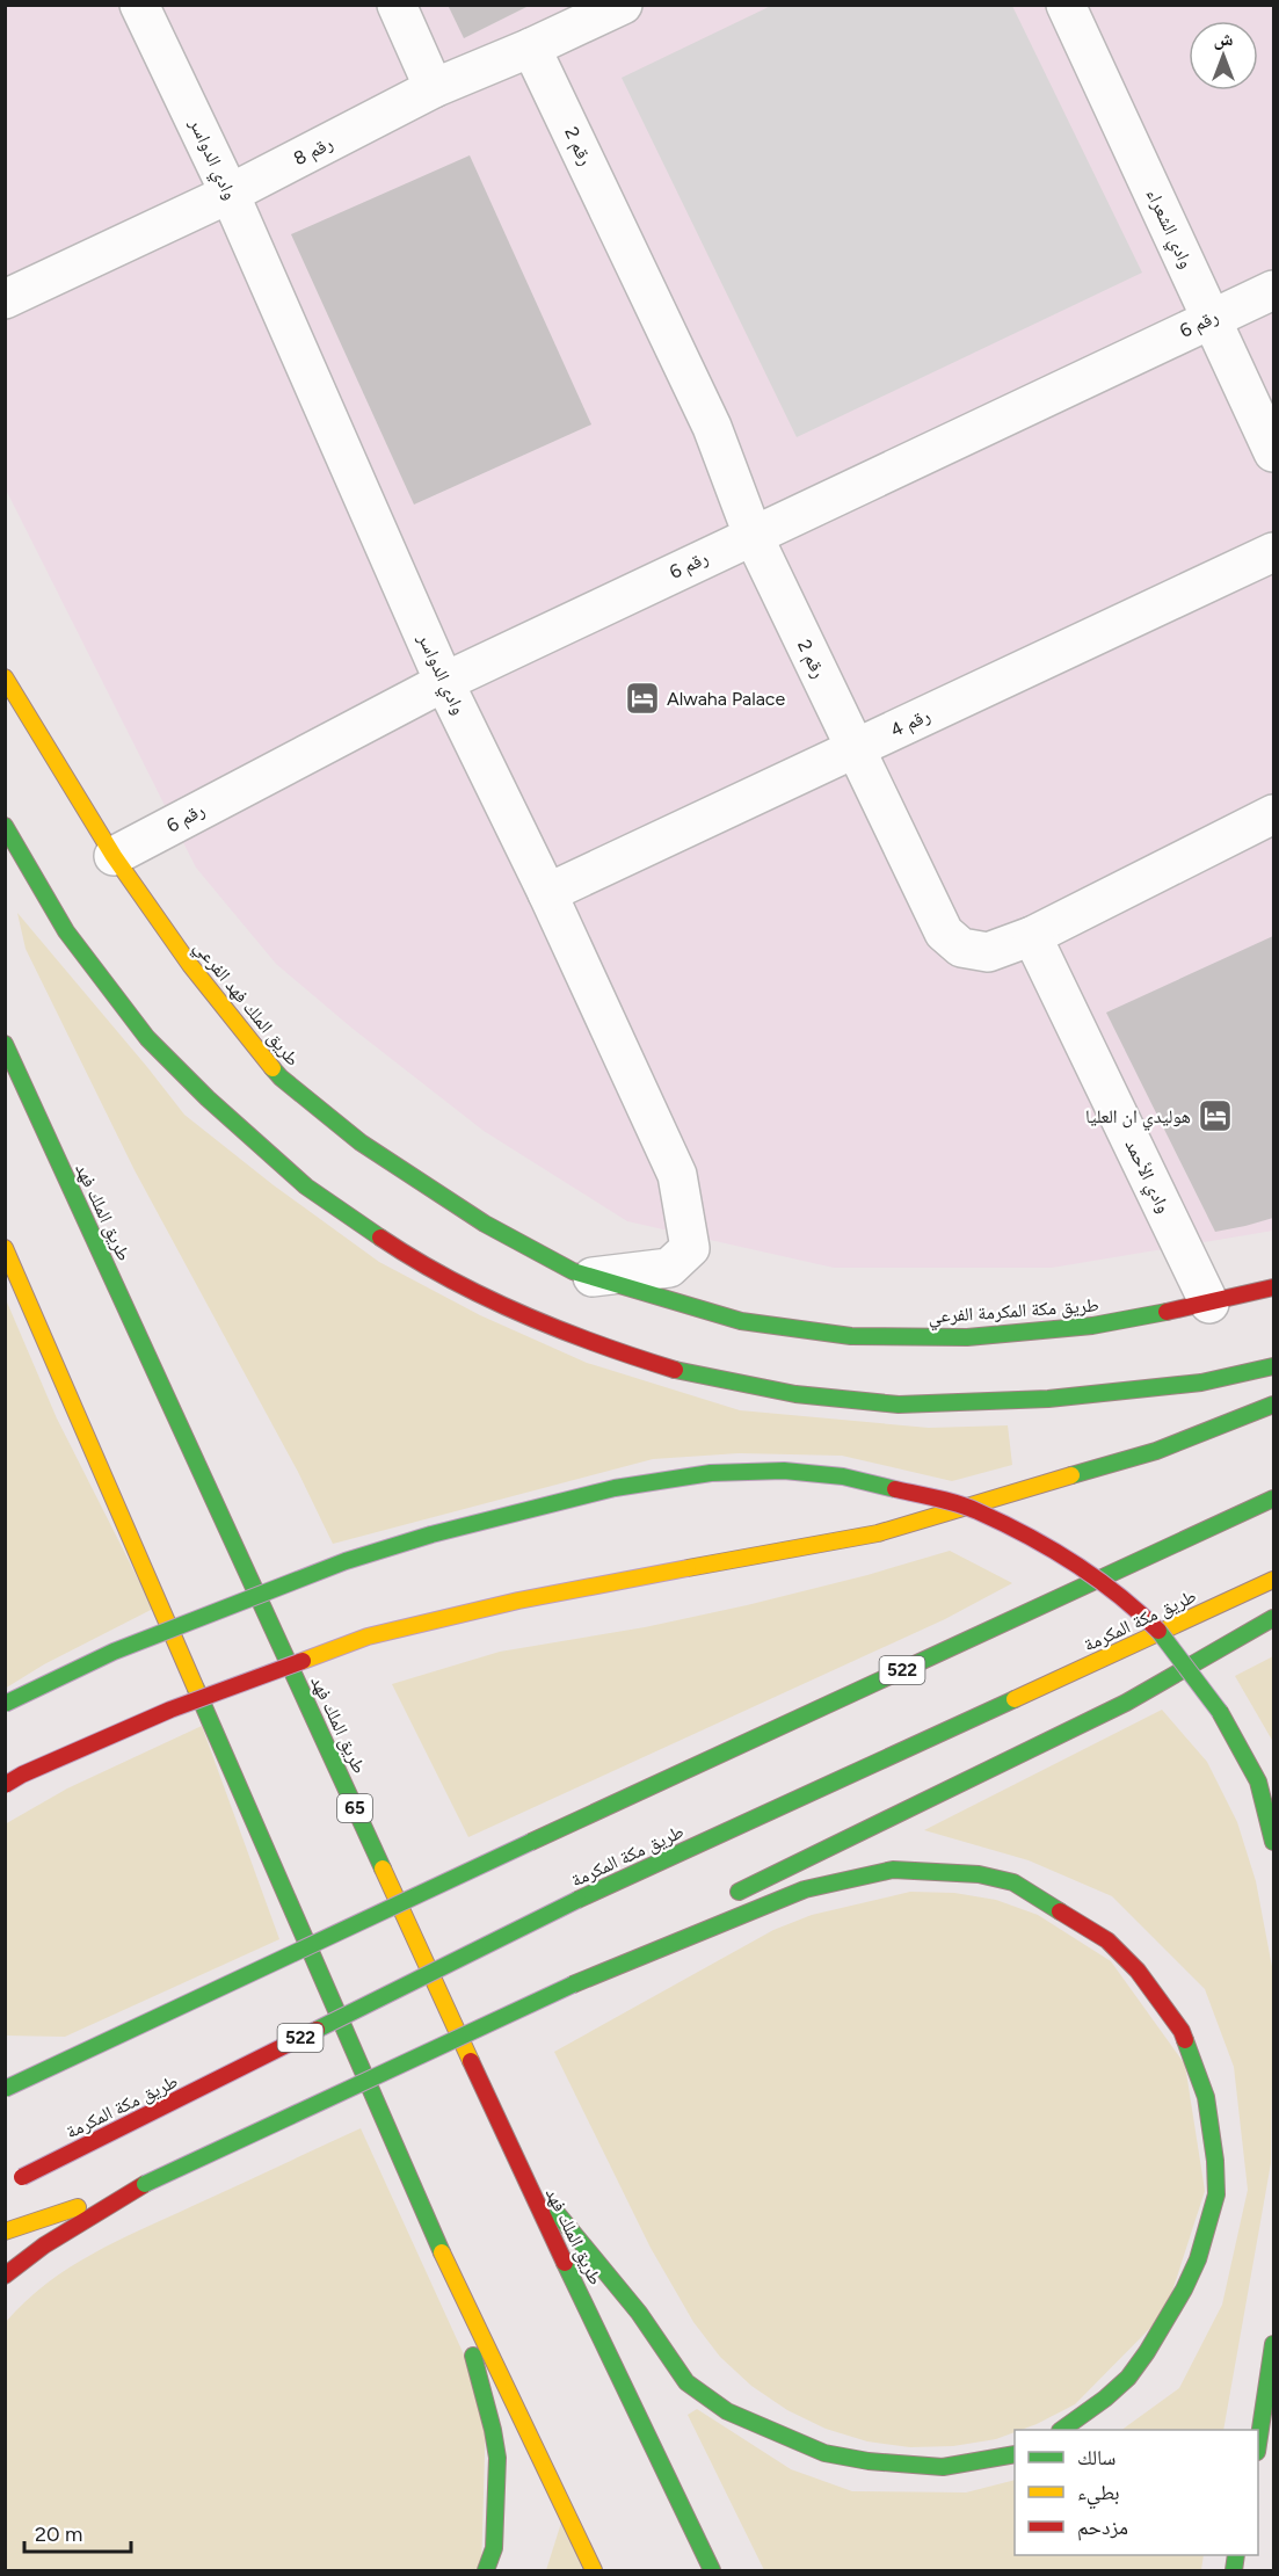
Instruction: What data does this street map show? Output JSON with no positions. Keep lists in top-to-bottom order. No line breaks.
{"streets":{"main road":["طريق الملك فهد الفرعي","طريق الملك فهد","طريق مكة المكرمة الفرعي","طريق مكة المكرمة","522","65"],"street":["رقم 2","رقم 8","وادي الدواسر","وادي الشعراء","رقم 6","رقم 4","وادي الأحمد"]},"crossings":[["رقم 2","رقم 8"],["رقم 2","رقم 6"],["رقم 2","رقم 4"],["رقم 2","وادي الأحمد"],["رقم 8","وادي الدواسر"],["وادي الدواسر","رقم 6"],["وادي الدواسر","رقم 4"],["وادي الدواسر","طريق الملك فهد الفرعي"],["وادي الدواسر","طريق مكة المكرمة الفرعي"],["وادي الشعراء","رقم 6"],["رقم 6","طريق الملك فهد الفرعي"],["طريق الملك فهد الفرعي","طريق مكة المكرمة الفرعي"],["وادي الأحمد","طريق مكة المكرمة الفرعي"]],"places":{"hotel":["Alwaha Palace","هوليدي ان العليا"]},"legend":["سالك","بطيء","مزدحم"],"scale_bar":"20 m","north":"top"}
